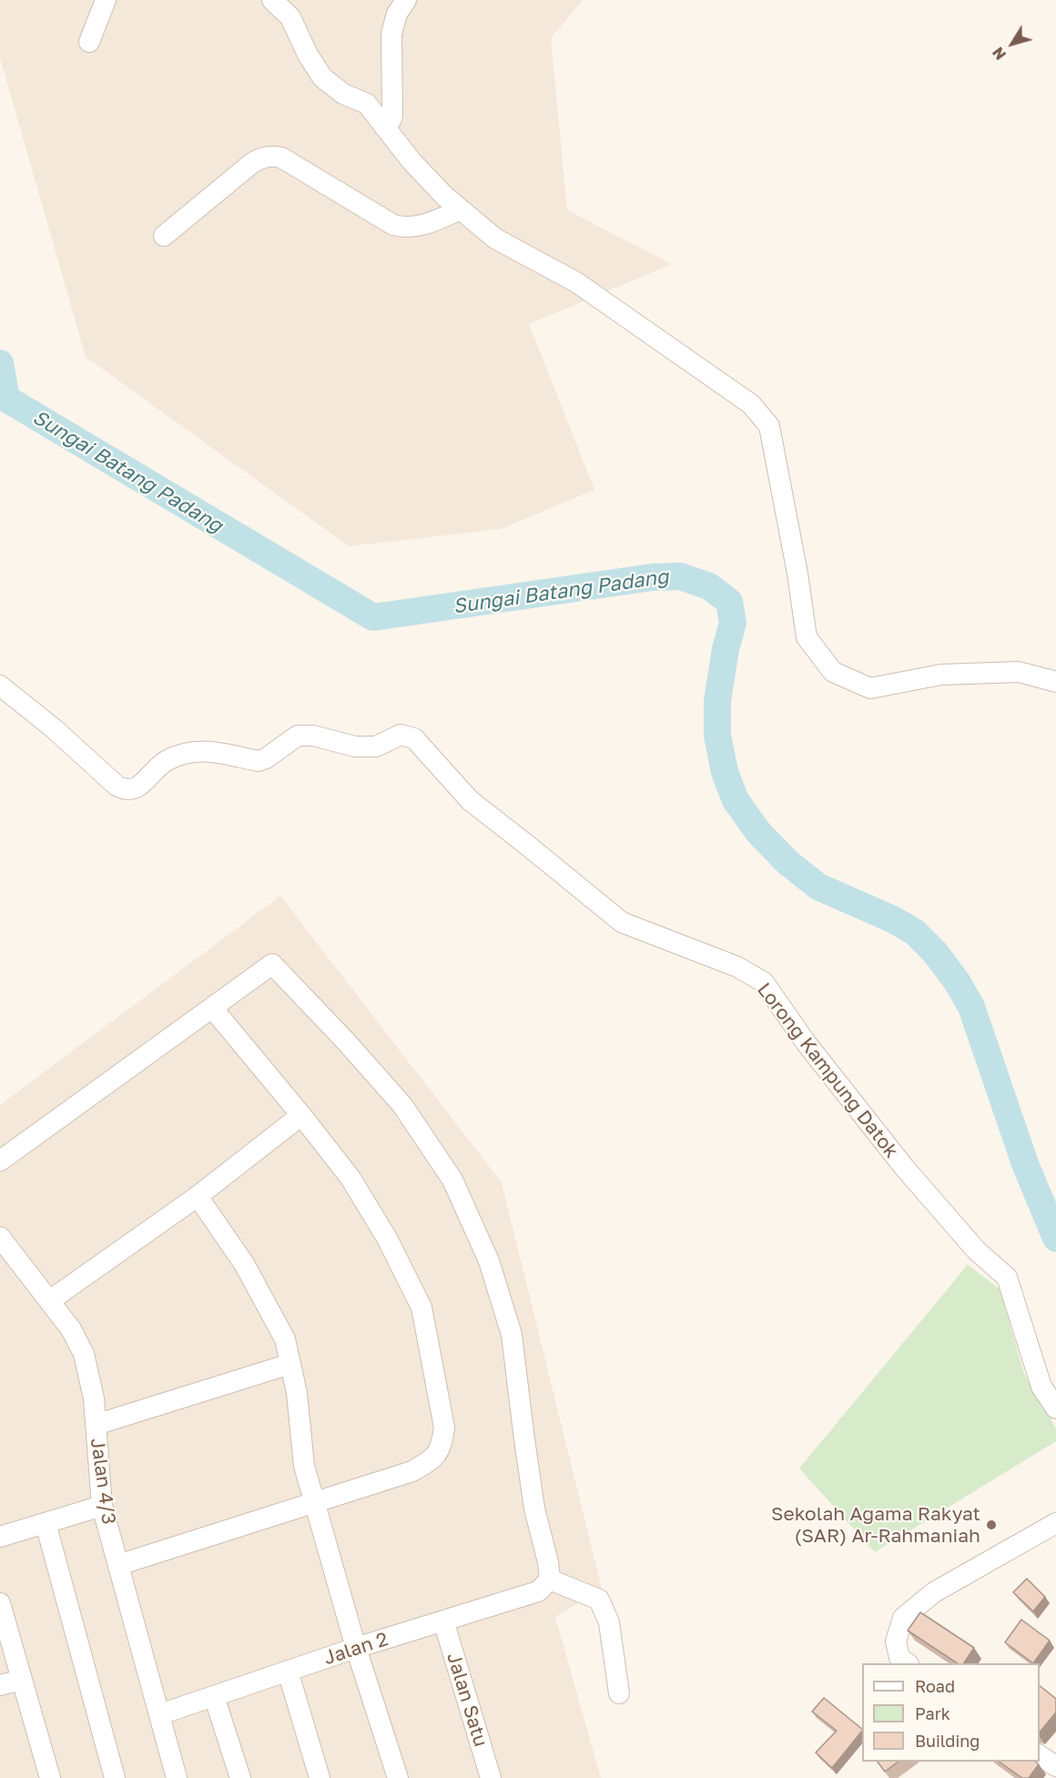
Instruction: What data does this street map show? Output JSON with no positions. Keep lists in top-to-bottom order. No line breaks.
{"streets":{"street":["Lorong Kampung Datok","Jalan 4/3","Jalan 2","Jalan Satu"]},"crossings":[["Jalan 4/3","Jalan 2"],["Jalan 2","Jalan Satu"]],"water":["Sungai Batang Padang"],"places":["Sekolah Agama Rakyat (SAR) Ar-Rahmaniah"],"legend":["Road","Park","Building"],"north":"bottom left"}
